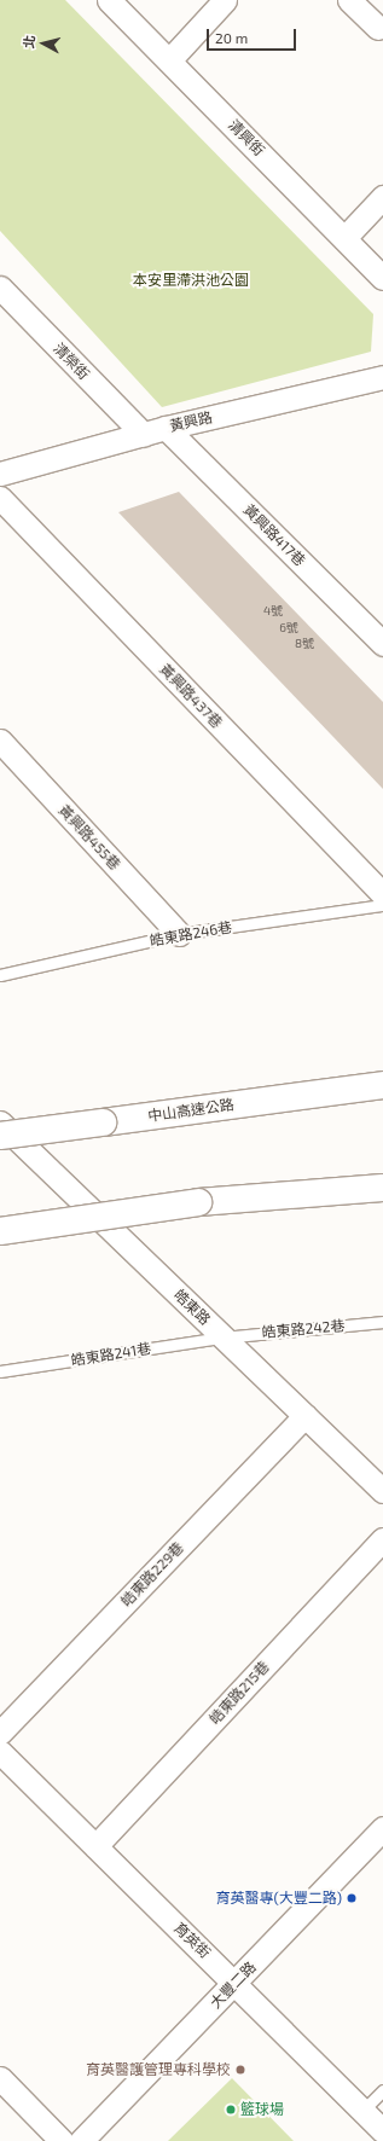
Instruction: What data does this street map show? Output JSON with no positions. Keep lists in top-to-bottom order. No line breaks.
{"streets":{"highway":["中山高速公路"],"street":["清興街","清榮街","黃興路","黃興路417巷","黃興路437巷","黃興路455巷","皓東路","皓東路229巷","皓東路215巷","育英街","大豐二路"],"lane":["皓東路246巷","皓東路242巷","皓東路241巷"]},"crossings":[["清榮街","黃興路"],["黃興路","黃興路417巷"],["黃興路455巷","皓東路246巷"],["皓東路","皓東路242巷"],["皓東路","皓東路241巷"],["皓東路","皓東路229巷"],["皓東路242巷","皓東路241巷"],["皓東路215巷","育英街"],["育英街","大豐二路"]],"parks":["本安里滯洪池公園"],"places":["育英醫專(大豐二路)","育英醫護管理專科學校","籃球場"],"house_numbers":["4號","6號","8號"],"scale_bar":"20 m","north":"left"}
